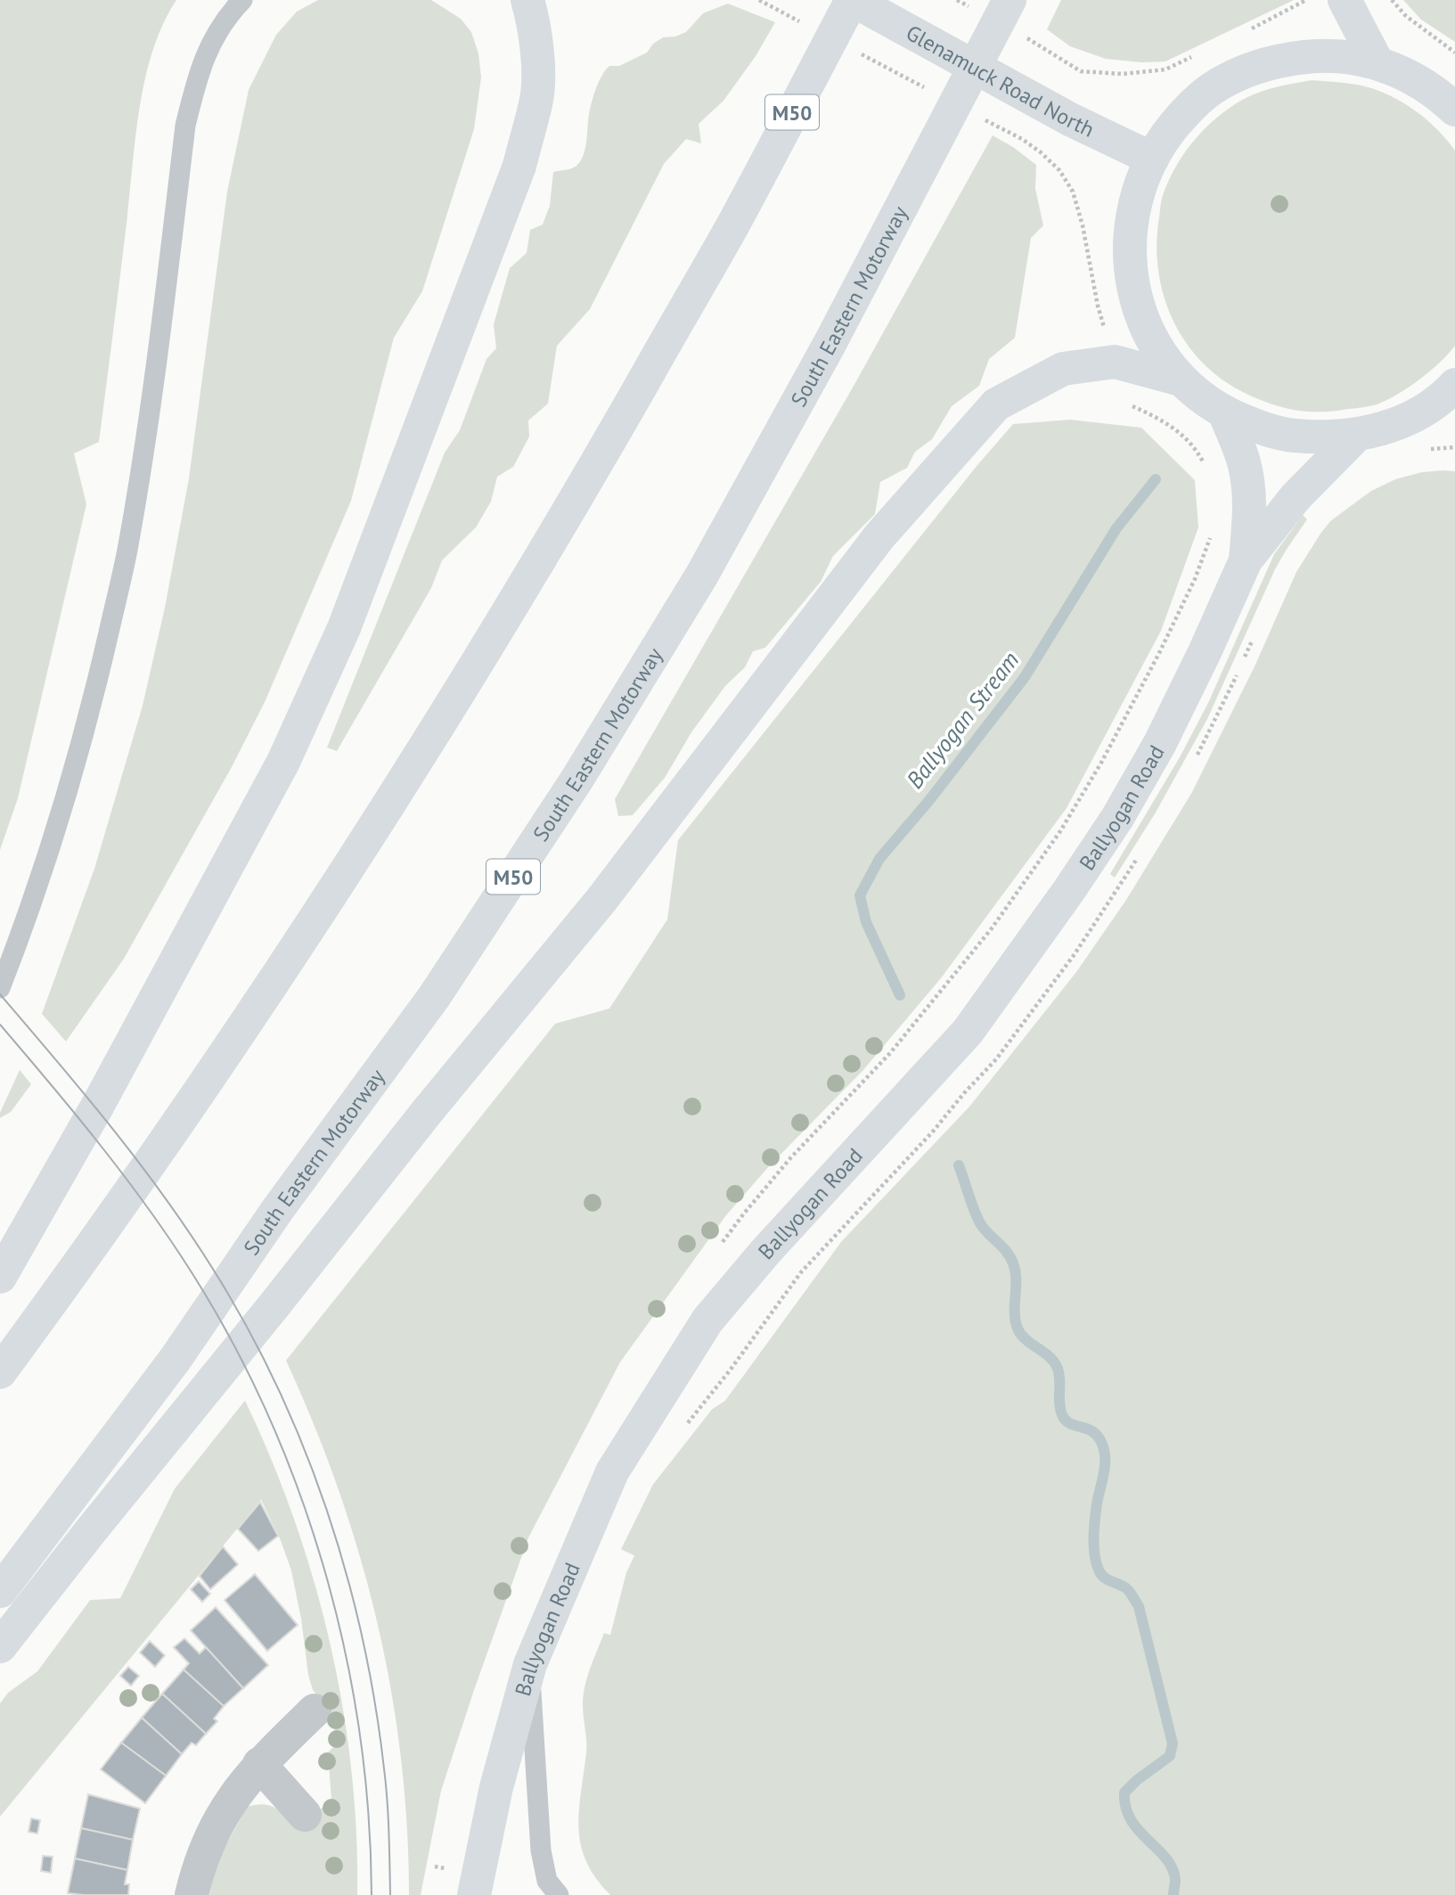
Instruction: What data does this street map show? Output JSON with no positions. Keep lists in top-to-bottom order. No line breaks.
{"streets":{"main road":["Glenamuck Road North","M50","South Eastern Motorway","Ballyogan Road"]},"crossings":[["Glenamuck Road North","M50"]],"water":["Ballyogan Stream"]}
